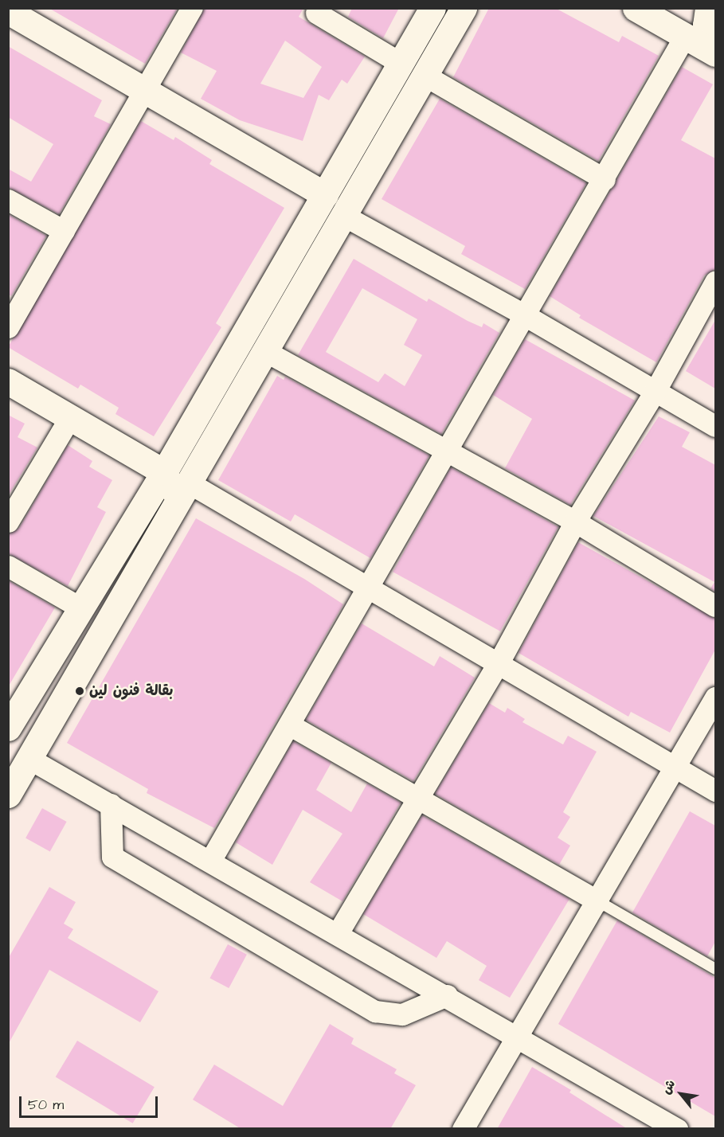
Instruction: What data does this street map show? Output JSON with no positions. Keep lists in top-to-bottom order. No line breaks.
{"places":["بقالة فنون لين"],"scale_bar":"50 m","north":"top left"}
